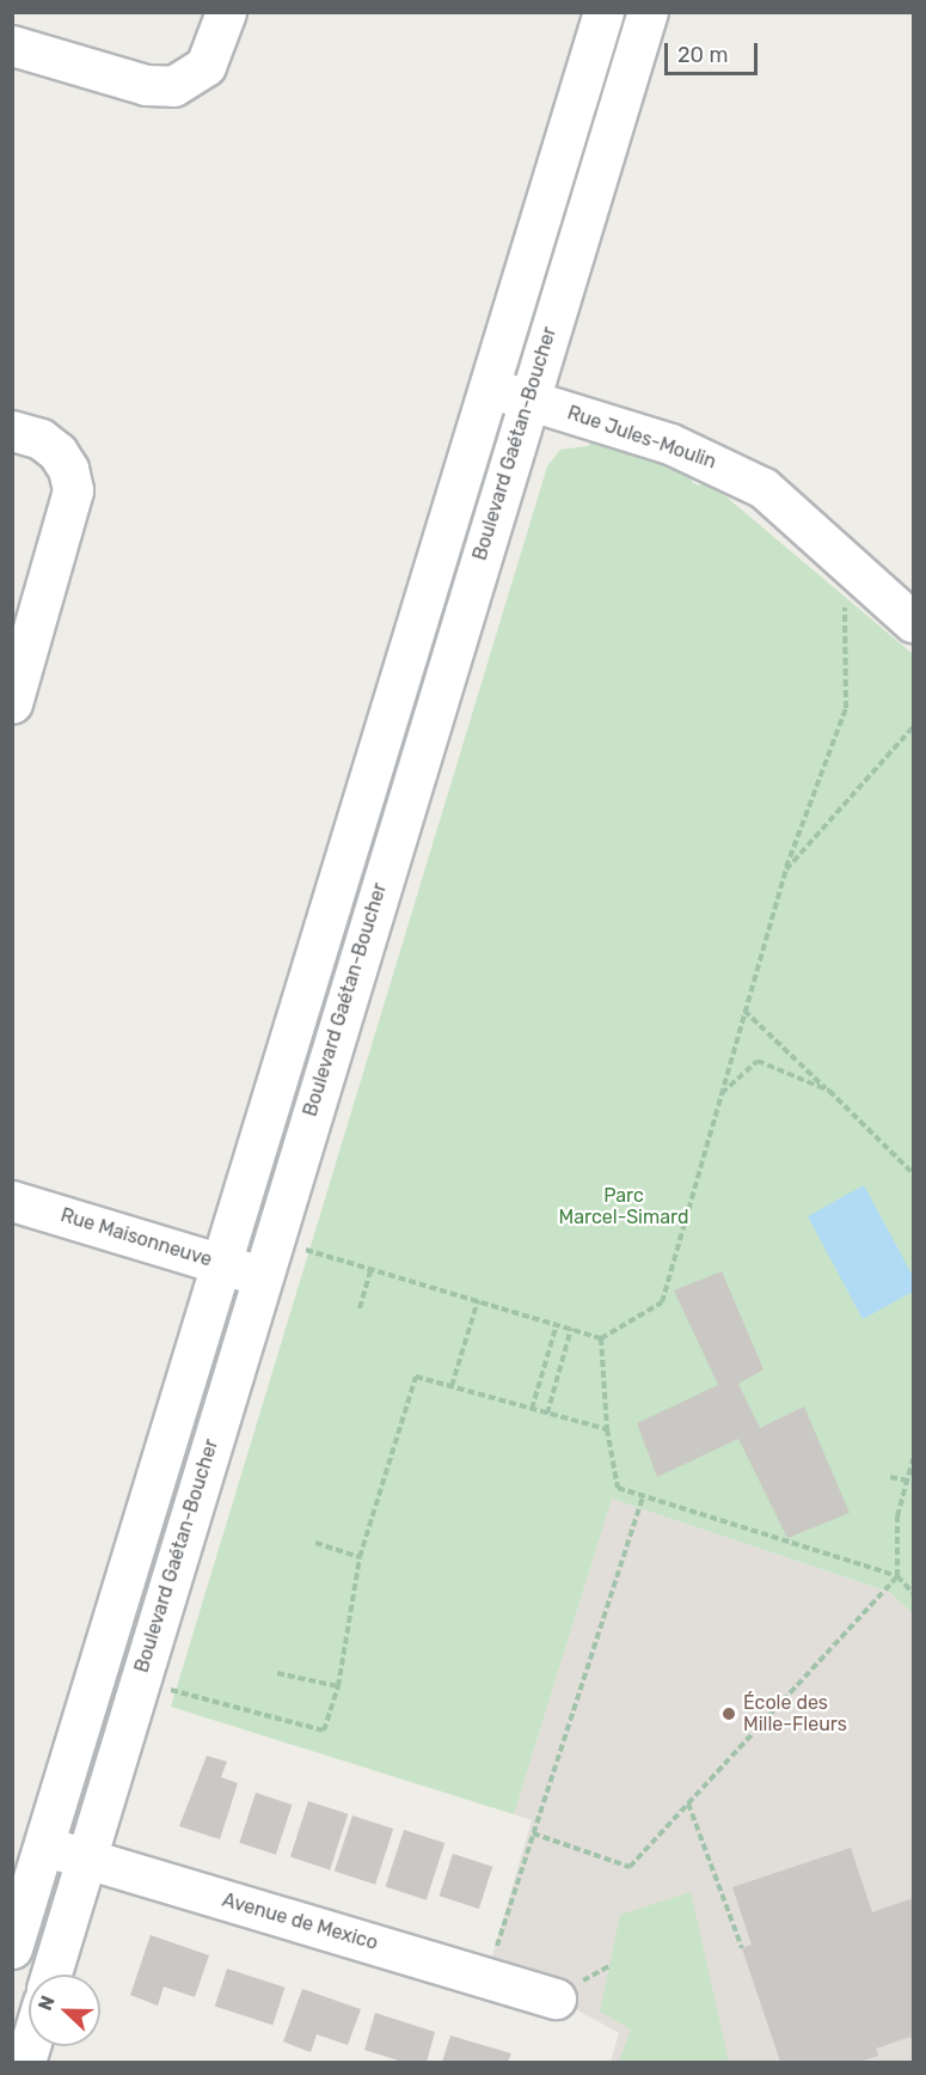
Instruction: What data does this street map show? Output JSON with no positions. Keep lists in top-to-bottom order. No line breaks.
{"streets":{"street":["Rue Jules-Moulin","Boulevard Gaétan-Boucher","Rue Maisonneuve","Avenue de Mexico"]},"crossings":[["Rue Jules-Moulin","Boulevard Gaétan-Boucher"],["Boulevard Gaétan-Boucher","Rue Maisonneuve"],["Boulevard Gaétan-Boucher","Avenue de Mexico"]],"parks":["Parc Marcel-Simard"],"places":["École des Mille-Fleurs"],"scale_bar":"20 m","north":"left"}
